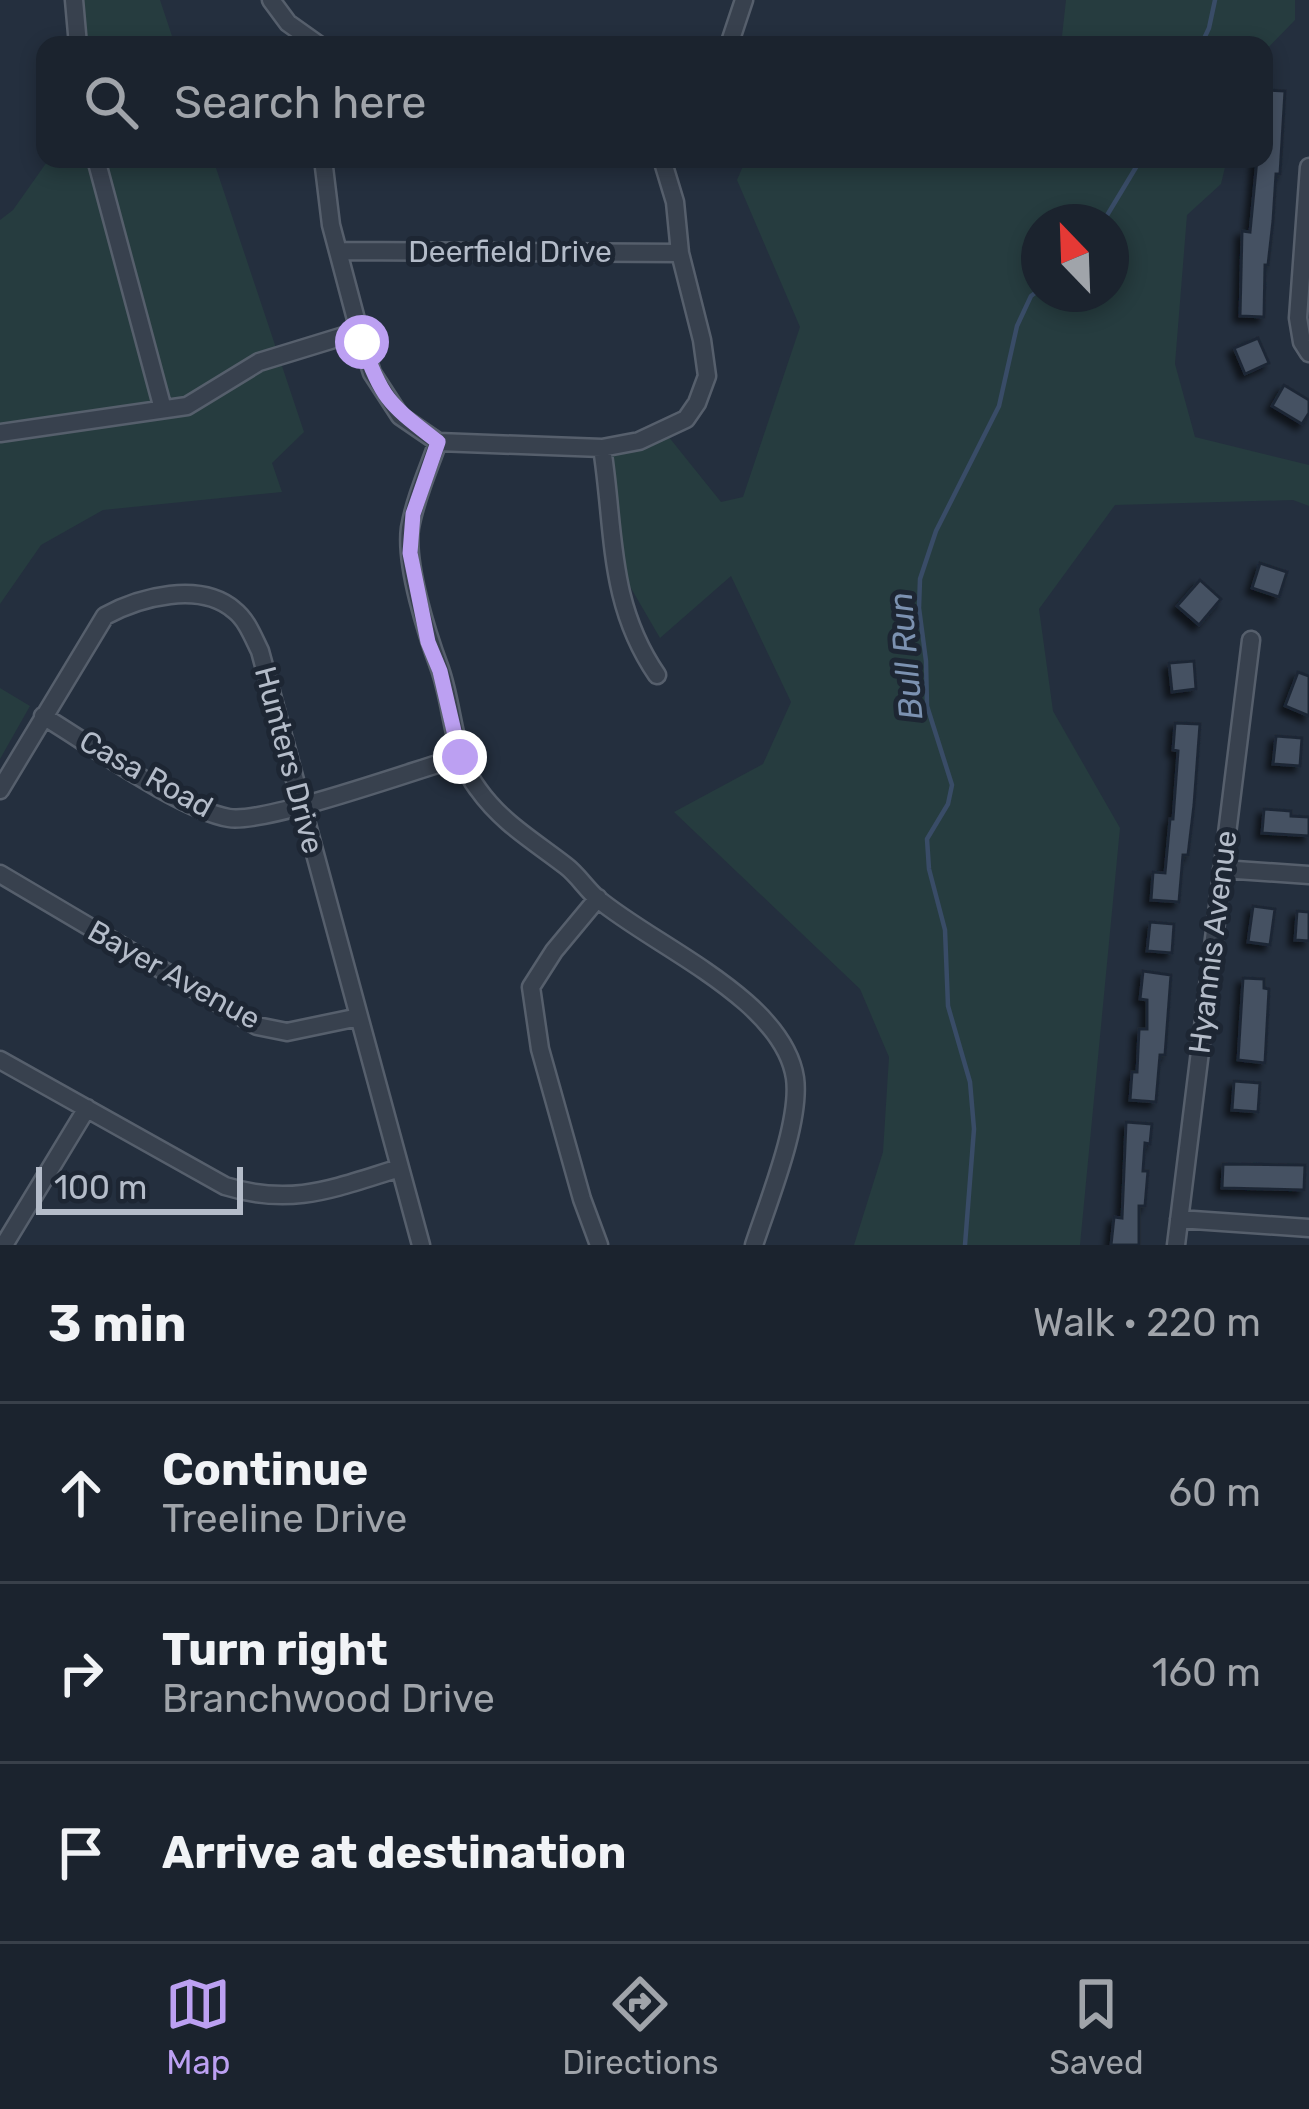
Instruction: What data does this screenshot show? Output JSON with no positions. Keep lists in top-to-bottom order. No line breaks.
{"streets":{"street":["Deerfield Drive","Hunters Drive","Casa Road","Hyannis Avenue","Bayer Avenue"]},"crossings":[["Hunters Drive","Casa Road"],["Hunters Drive","Bayer Avenue"]],"water":["Bull Run"],"scale_bar":"100 m","north":"top left","page":{"search":"Search here","scale":"100 m","heading":["3 min","Walk · 220 m"],"list":[["Continue","Treeline Drive","60 m"],["Turn right","Branchwood Drive","160 m"],"Arrive at destination"],"nav":["Map","Directions","Saved"]}}
